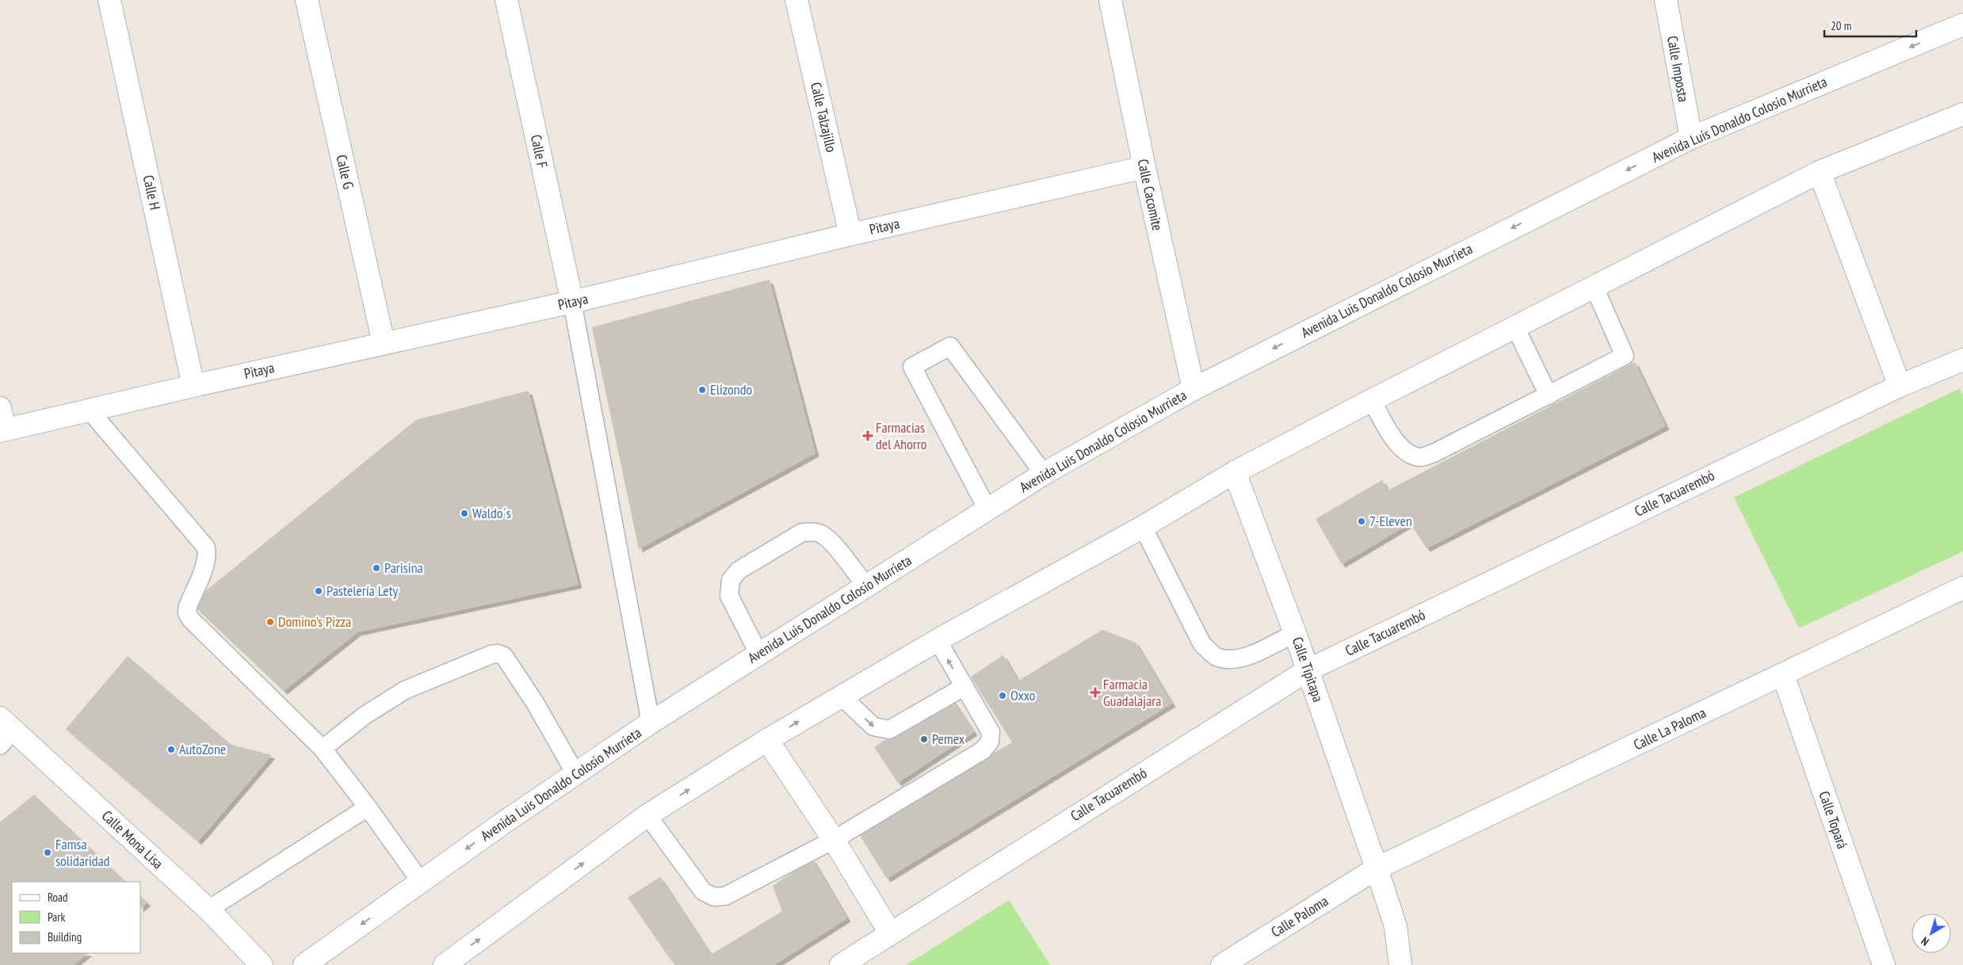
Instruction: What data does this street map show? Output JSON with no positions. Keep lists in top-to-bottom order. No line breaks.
{"streets":{"street":["Calle Imposta","Calle Talzajillo","Avenida Luis Donaldo Colosio Murrieta","Calle F","Calle G","Calle H","Calle Cacomite","Pitaya","Calle Tacuarembó","Calle Tipitapa","Calle La Paloma","Calle Topará","Calle Mona Lisa","Calle Paloma"]},"crossings":[["Calle Imposta","Avenida Luis Donaldo Colosio Murrieta"],["Calle Talzajillo","Pitaya"],["Avenida Luis Donaldo Colosio Murrieta","Calle Cacomite"],["Calle F","Pitaya"],["Calle G","Pitaya"],["Calle H","Pitaya"],["Calle Cacomite","Pitaya"],["Calle Tacuarembó","Calle Tipitapa"],["Calle Tipitapa","Calle La Paloma"],["Calle Tipitapa","Calle Paloma"],["Calle La Paloma","Calle Topará"],["Calle La Paloma","Calle Paloma"]],"places":{"other":["Elizondo","Waldo´s","7-Eleven","Parisina","Pastelería Lety","Domino's Pizza","Oxxo","Pemex","AutoZone","Famsa solidaridad"],"health":["Farmacias del Ahorro","Farmacia Guadalajara"]},"legend":["Road","Park","Building"],"scale_bar":"20 m","north":"bottom left"}
